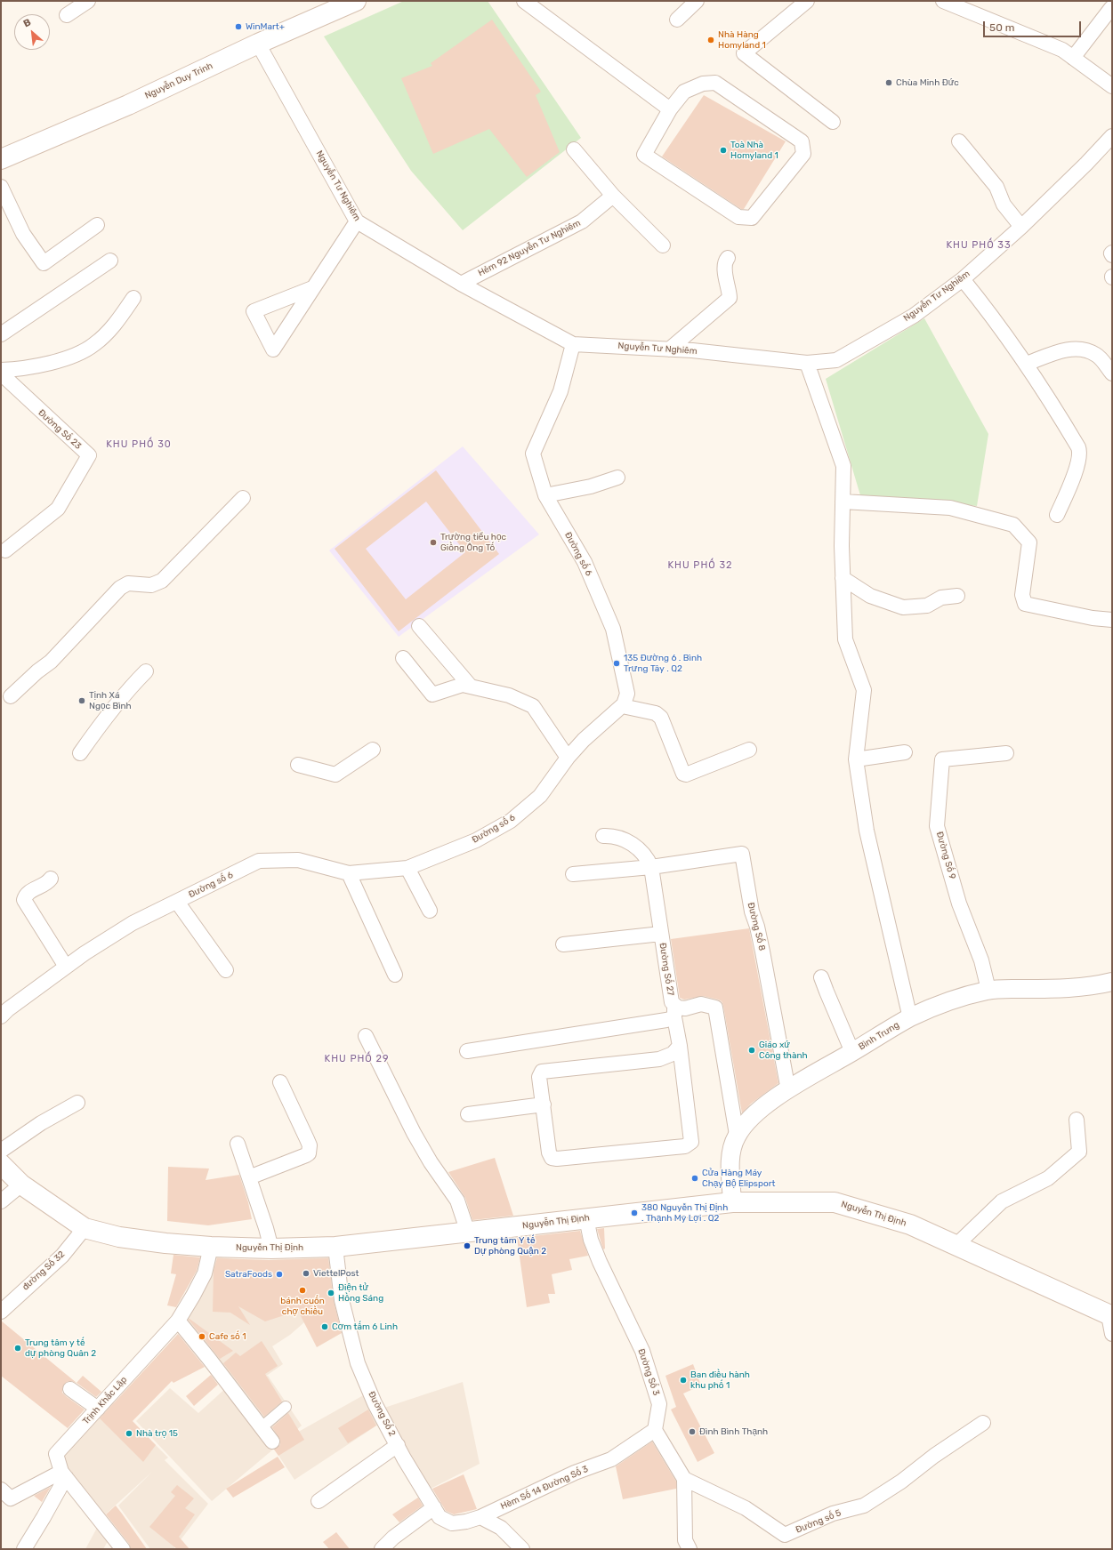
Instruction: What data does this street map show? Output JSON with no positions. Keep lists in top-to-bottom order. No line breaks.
{"streets":{"main road":["Nguyễn Duy Trinh","Nguyễn Thị Định"],"street":["Nguyễn Tư Nghiêm","Hẻm 92 Nguyễn Tư Nghiêm","Đường Số 23","Đường số 6","Đường Số 9","Đường Số 8","Đường Số 27","Bình Trưng","đường Số 32","Đường Số 3","Trịnh Khắc Lập","Đường Số 2","Hèm Số 14 Đường Số 3","Đường số 5"]},"crossings":[["Nguyễn Duy Trinh","Nguyễn Tư Nghiêm"],["Nguyễn Tư Nghiêm","Hẻm 92 Nguyễn Tư Nghiêm"],["Nguyễn Tư Nghiêm","Đường số 6"],["Đường Số 9","Bình Trưng"],["Đường Số 8","Đường Số 27"],["Đường Số 8","Bình Trưng"],["Đường Số 27","Bình Trưng"],["Bình Trưng","Nguyễn Thị Định"],["Nguyễn Thị Định","đường Số 32"],["Nguyễn Thị Định","Đường Số 3"],["Nguyễn Thị Định","Trịnh Khắc Lập"],["Nguyễn Thị Định","Đường Số 2"],["Đường Số 3","Hèm Số 14 Đường Số 3"],["Đường Số 2","Hèm Số 14 Đường Số 3"]],"districts":["KHU PHỐ 33","KHU PHỐ 30","KHU PHỐ 32","KHU PHỐ 29"],"places":["WinMart+","Nhà Hàng Homyland 1","Chùa Minh Đức","Toà Nhà Homyland 1","Trường tiểu học Giồng Ông Tố","135 Đường 6 . Bình Trưng Tây . Q2","Tịnh Xá Ngọc Bình","Giáo xứ Công thành","Cửa Hàng Máy Chạy Bộ Elipsport","380 Nguyễn Thị Định . Thạnh Mỹ Lợi . Q2","Trung tâm Y tế Dự phòng Quận 2","ViettelPost","SatraFoods","bánh cuốn chợ chiều","Điện tử Hồng Sáng","Cơm tấm 6 Linh","Cafe số 1","Trung tâm y tế dự phòng Quân 2","Ban điều hành khu phố 1","Đình Bình Thạnh","Nhà trọ 15"],"scale_bar":"50 m","north":"top left"}
